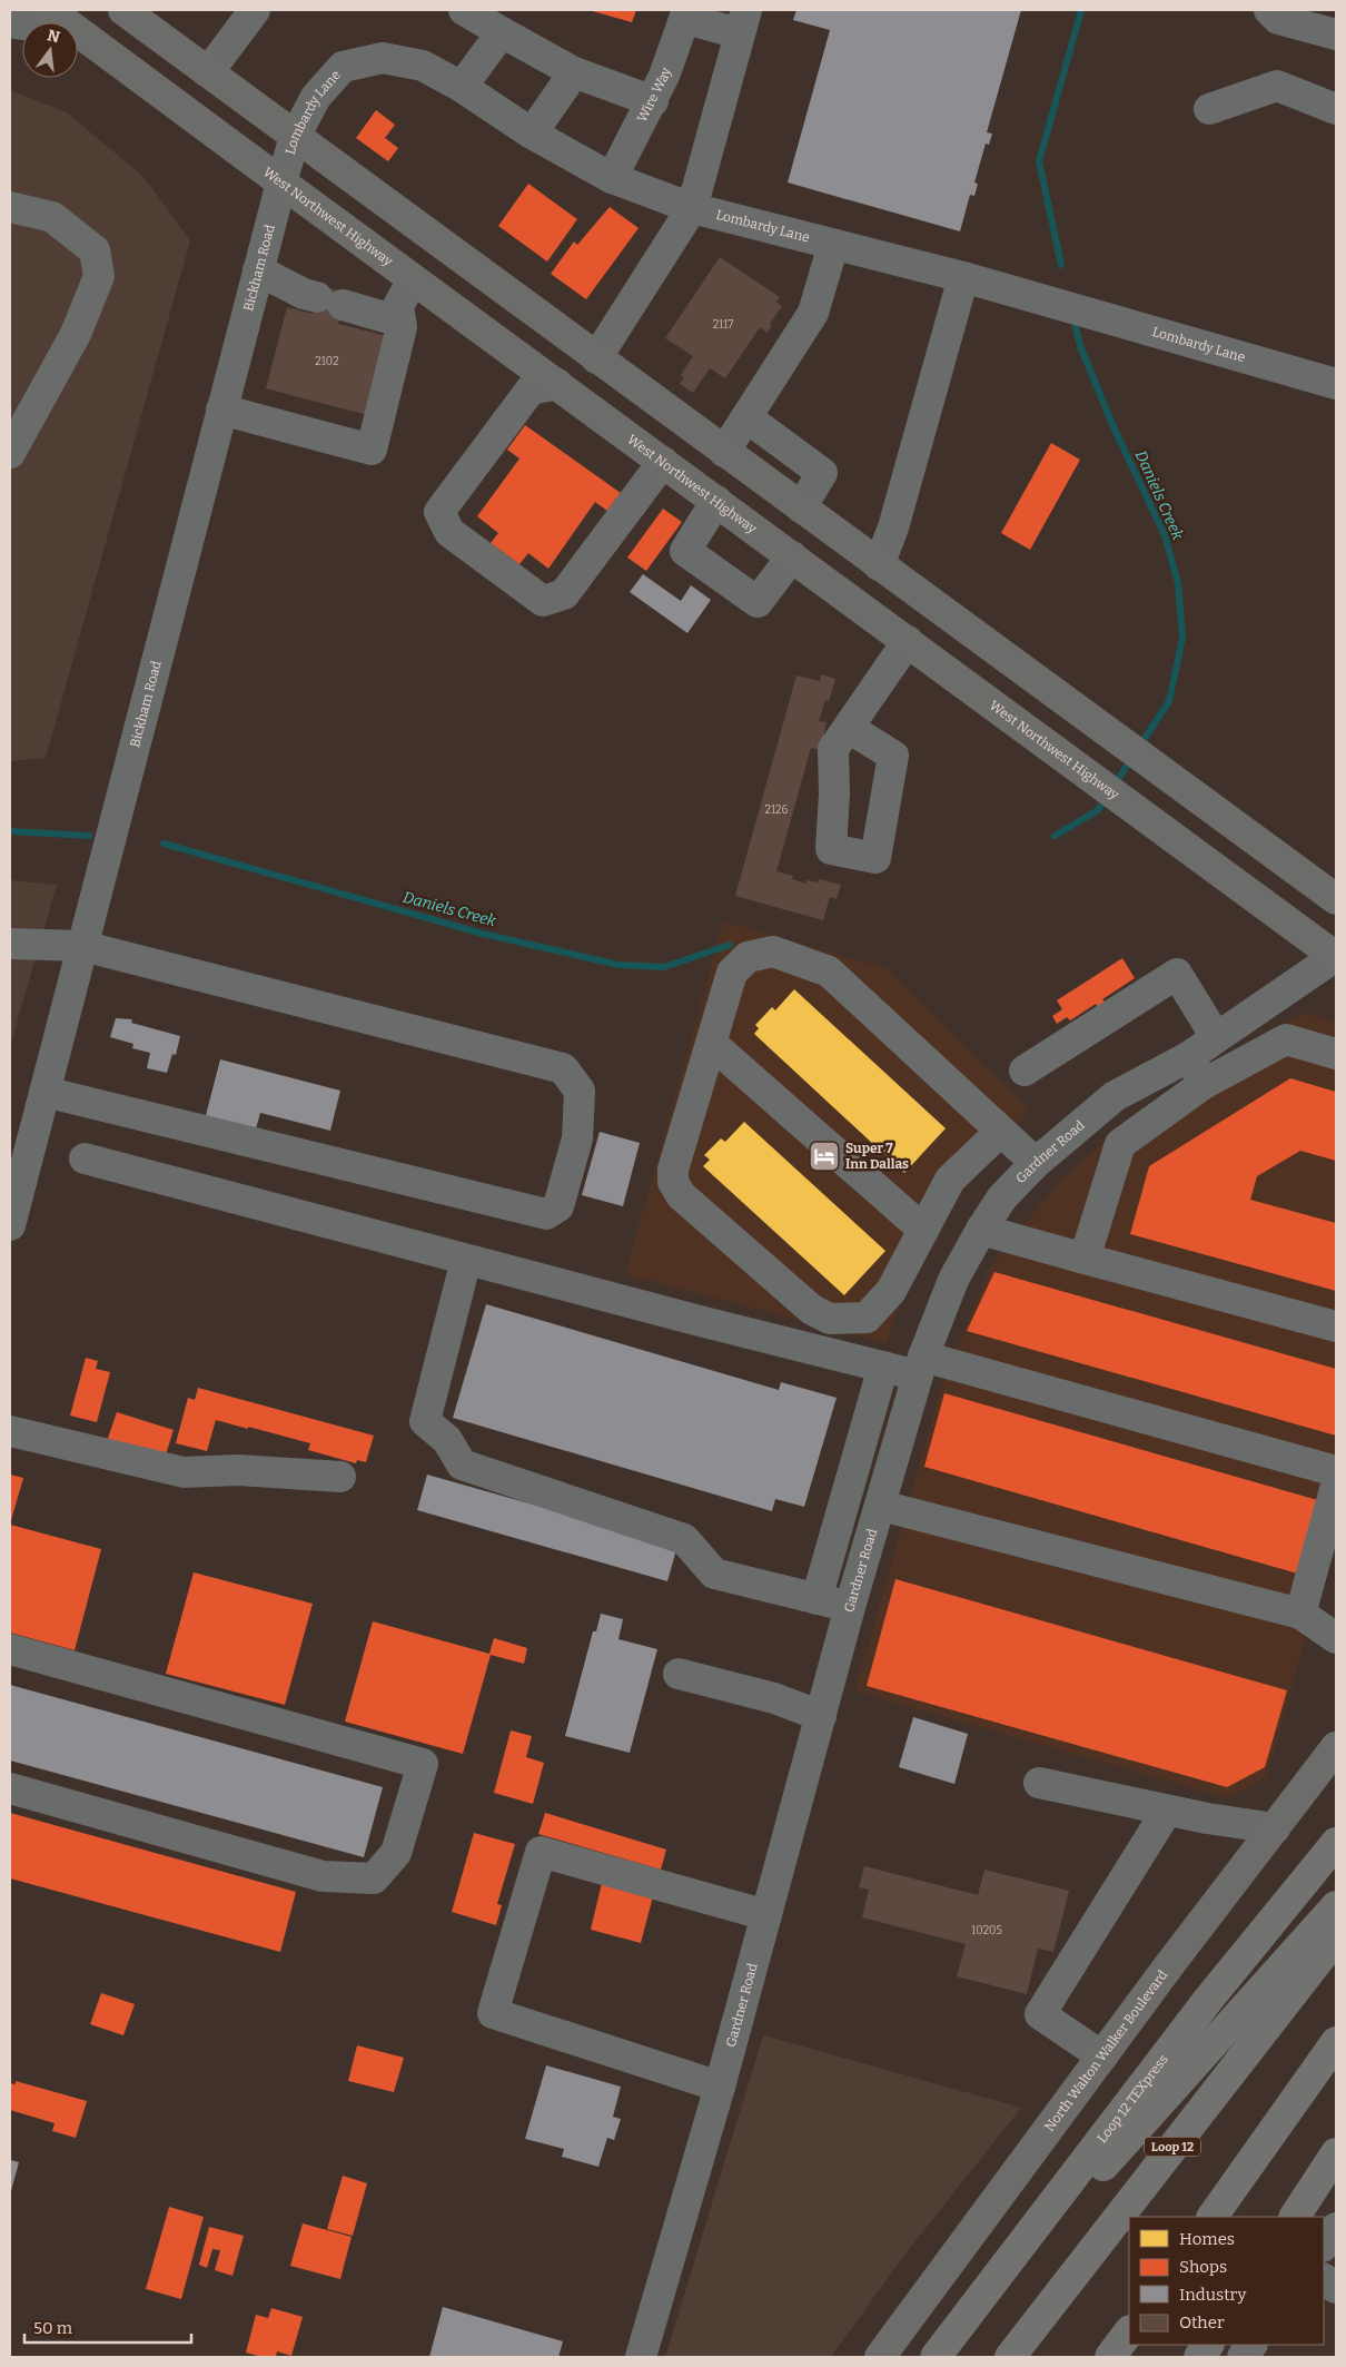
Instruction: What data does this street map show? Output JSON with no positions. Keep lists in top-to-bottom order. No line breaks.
{"streets":{"highway":["Loop 12 TEXpress","Loop 12"],"main road":["West Northwest Highway","North Walton Walker Boulevard"],"street":["Wire Way","Lombardy Lane","Bickham Road","Gardner Road"]},"crossings":[["Wire Way","Lombardy Lane"],["Lombardy Lane","West Northwest Highway"],["Lombardy Lane","Bickham Road"],["West Northwest Highway","Bickham Road"],["West Northwest Highway","Gardner Road"]],"water":["Daniels Creek"],"places":{"hotel":["Super 7 Inn Dallas"]},"house_numbers":["2117","2102","2126","10205"],"legend":["Homes","Shops","Industry","Other"],"scale_bar":"50 m","north":"top"}
